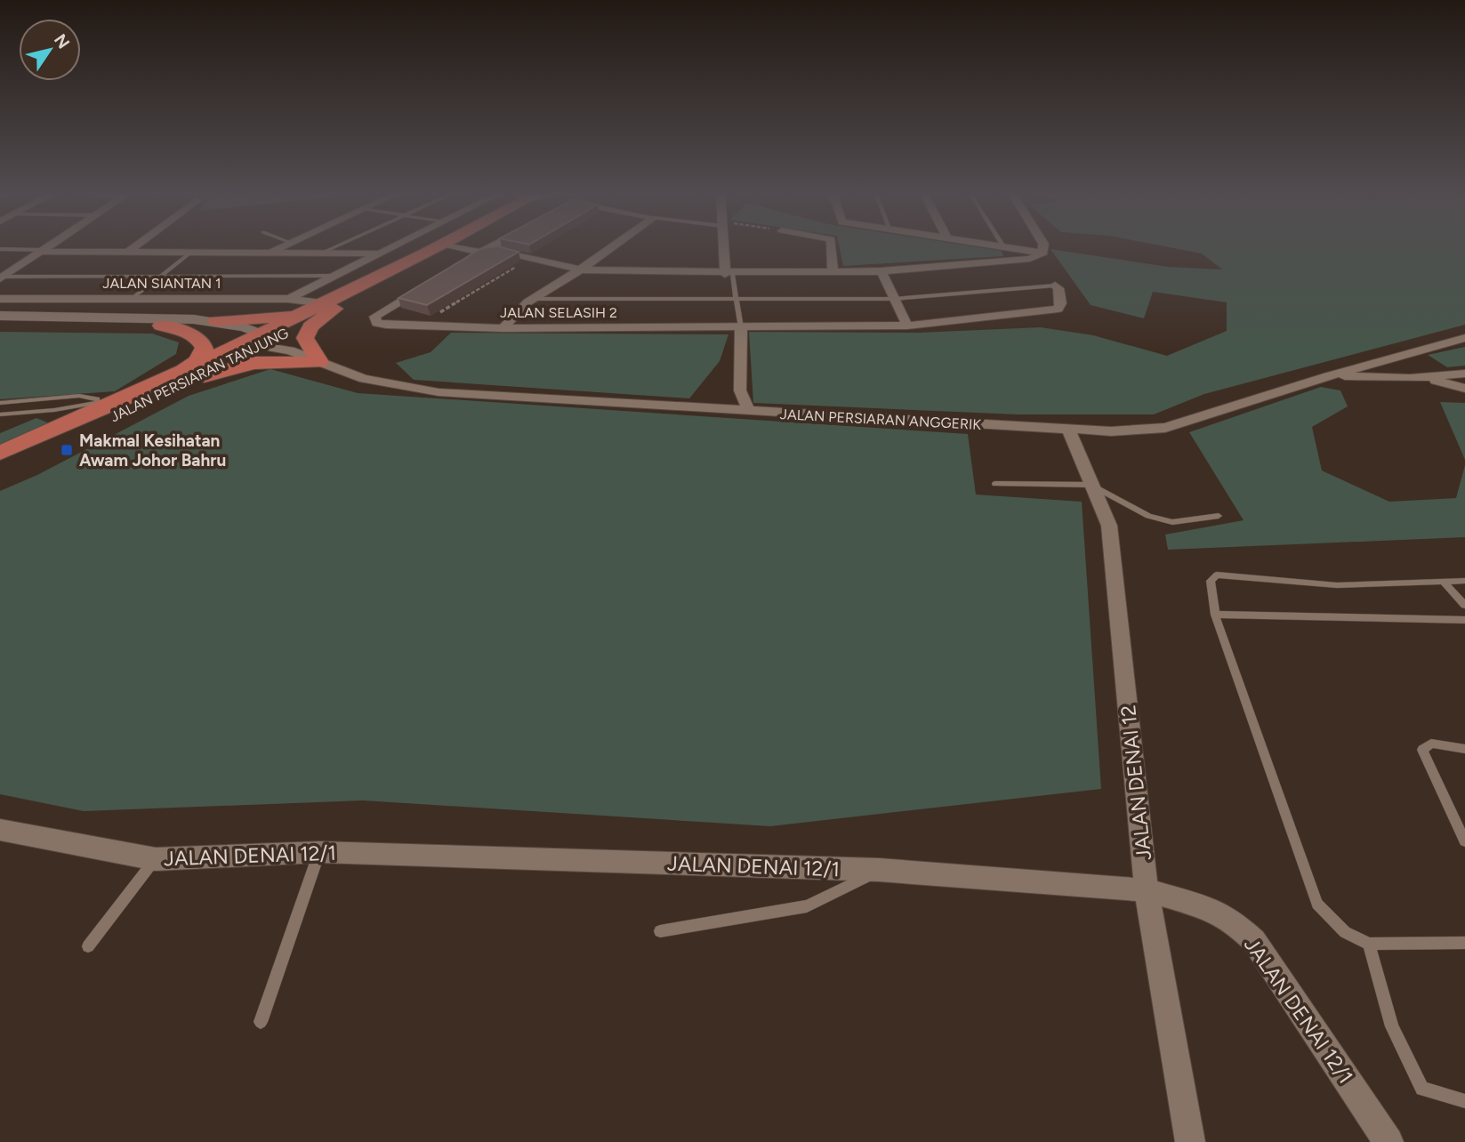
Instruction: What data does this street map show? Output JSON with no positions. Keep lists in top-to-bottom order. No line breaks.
{"streets":{"main road":["JALAN PERSIARAN TANJUNG"],"street":["JALAN SIANTAN 1","JALAN SELASIH 2","JALAN PERSIARAN ANGGERIK","JALAN DENAI 12","JALAN DENAI 12/1"]},"crossings":[["JALAN SIANTAN 1","JALAN PERSIARAN TANJUNG"],["JALAN PERSIARAN TANJUNG","JALAN PERSIARAN ANGGERIK"],["JALAN PERSIARAN ANGGERIK","JALAN DENAI 12"],["JALAN DENAI 12","JALAN DENAI 12/1"]],"places":{"transit":["Makmal Kesihatan Awam Johor Bahru"]},"north":"top right"}
